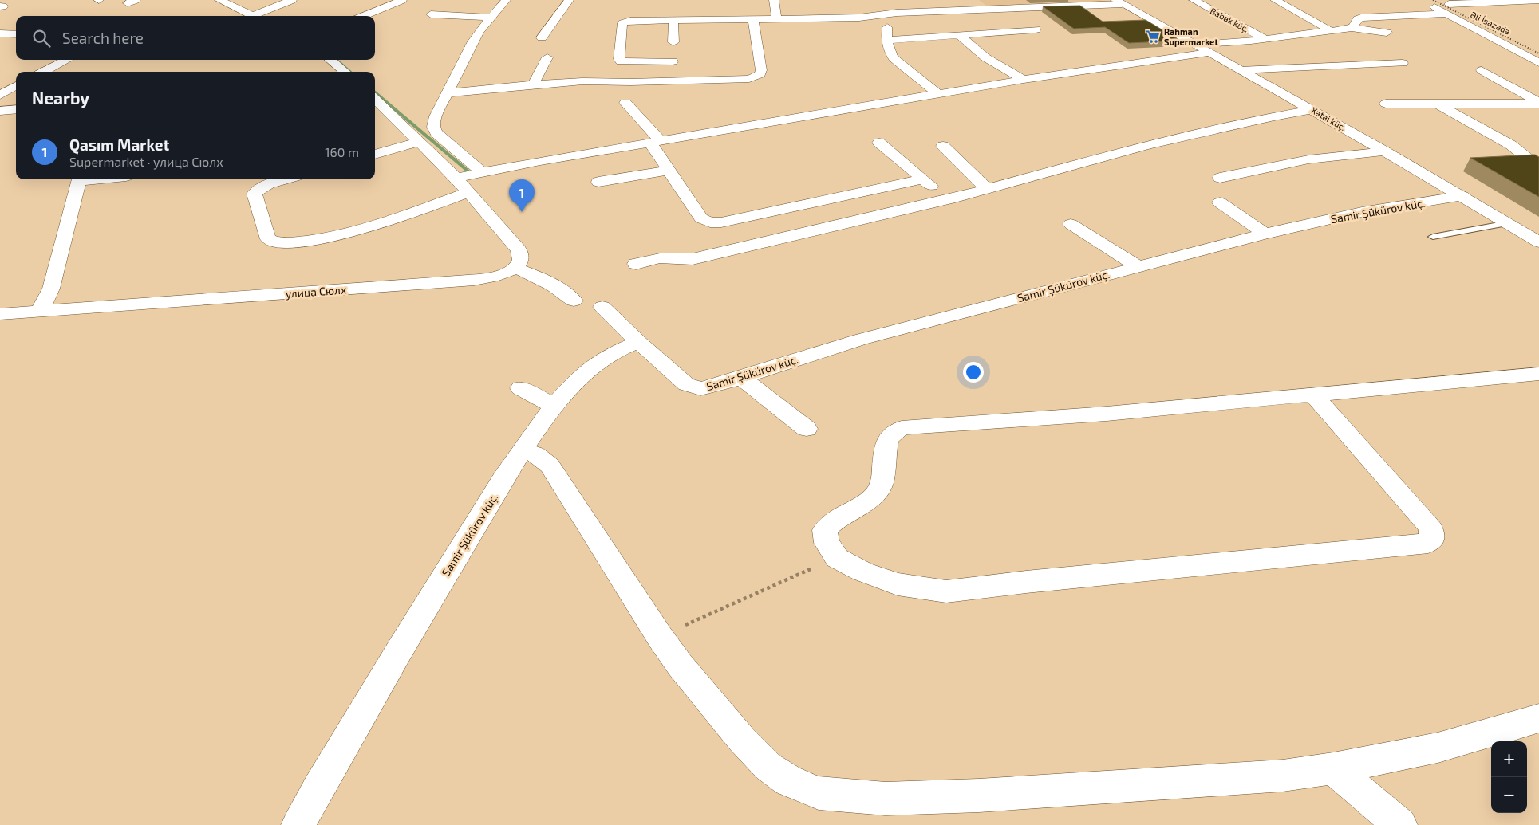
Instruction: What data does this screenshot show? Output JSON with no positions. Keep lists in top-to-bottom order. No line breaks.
{"streets":{"street":["Babək küç.","Əli İsazadə","Xətai küç.","Samir Şükürov küç.","улица Сюлх"]},"crossings":[["Xətai küç.","Samir Şükürov küç."]],"places":{"supermarket":["Rəhman Supermarket"]},"page":{"search":"Search here","heading":"Nearby","list":[{"mark":"1","name":"Qasım Market","note":"Supermarket · улица Сюлх","value":"160 m"}],"pins":"1","map_buttons":["+","−"]}}
